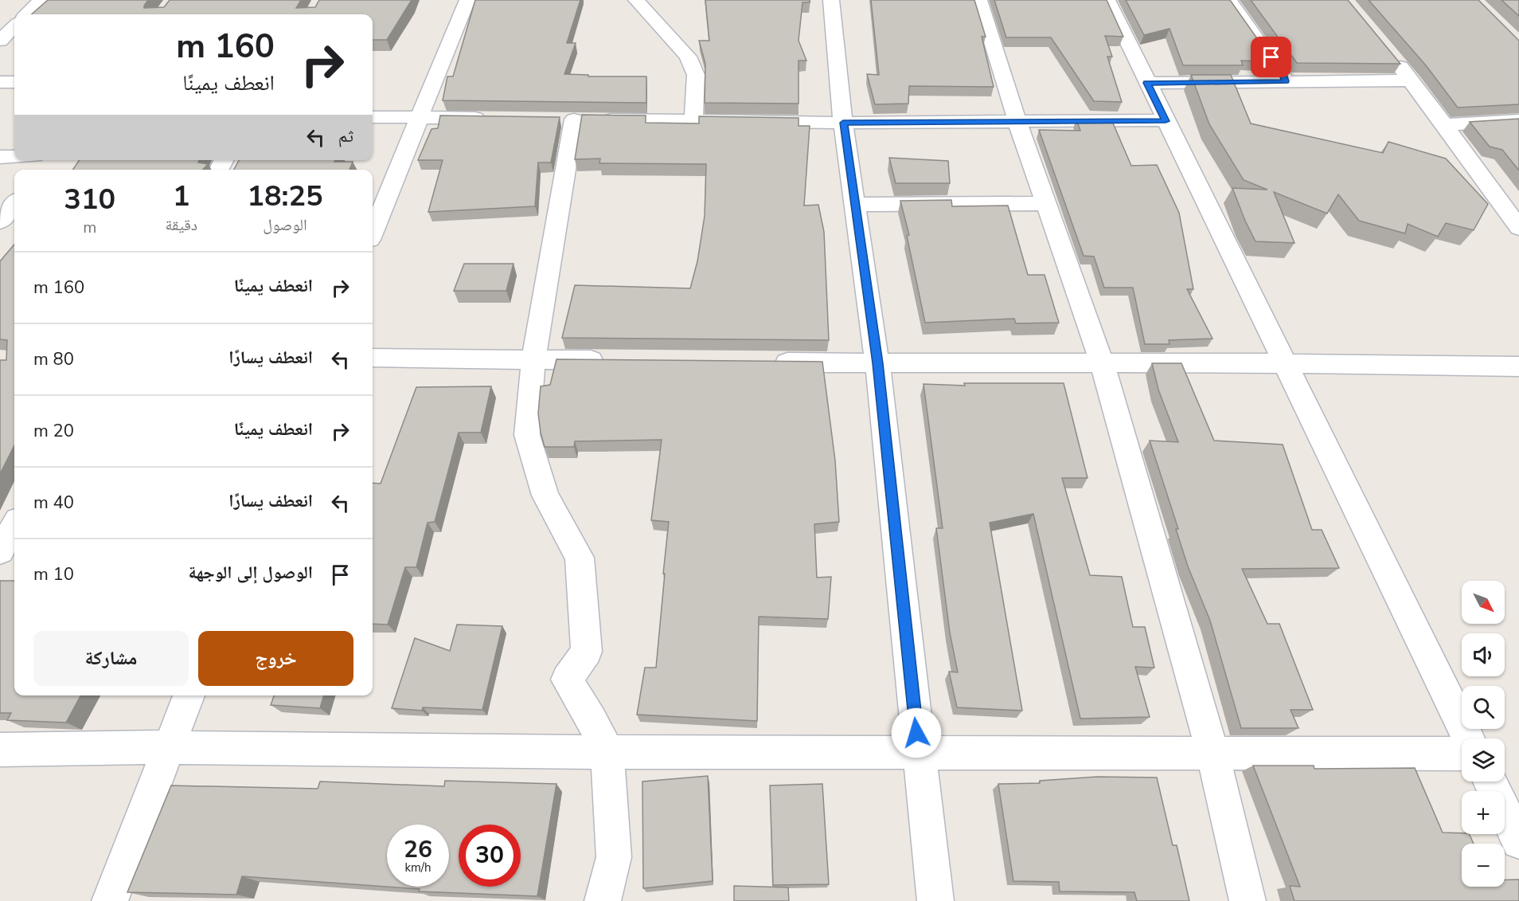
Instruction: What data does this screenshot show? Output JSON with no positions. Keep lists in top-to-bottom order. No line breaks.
{"north":"bottom right","page":{"turn":["160 m","انعطف يمينًا"],"then":"ثم","eta":["18:25","الوصول","1","دقيقة","310","m"],"list":[{"name":"انعطف يمينًا","value":"160 m"},{"name":"انعطف يسارًا","value":"80 m"},{"name":"انعطف يمينًا","value":"20 m"},{"name":"انعطف يسارًا","value":"40 m"},{"name":"الوصول إلى الوجهة","value":"10 m"}],"map_buttons":["+","−"],"buttons":["خروج","مشاركة"],"speed":"26 km/h","limit":"30"}}
